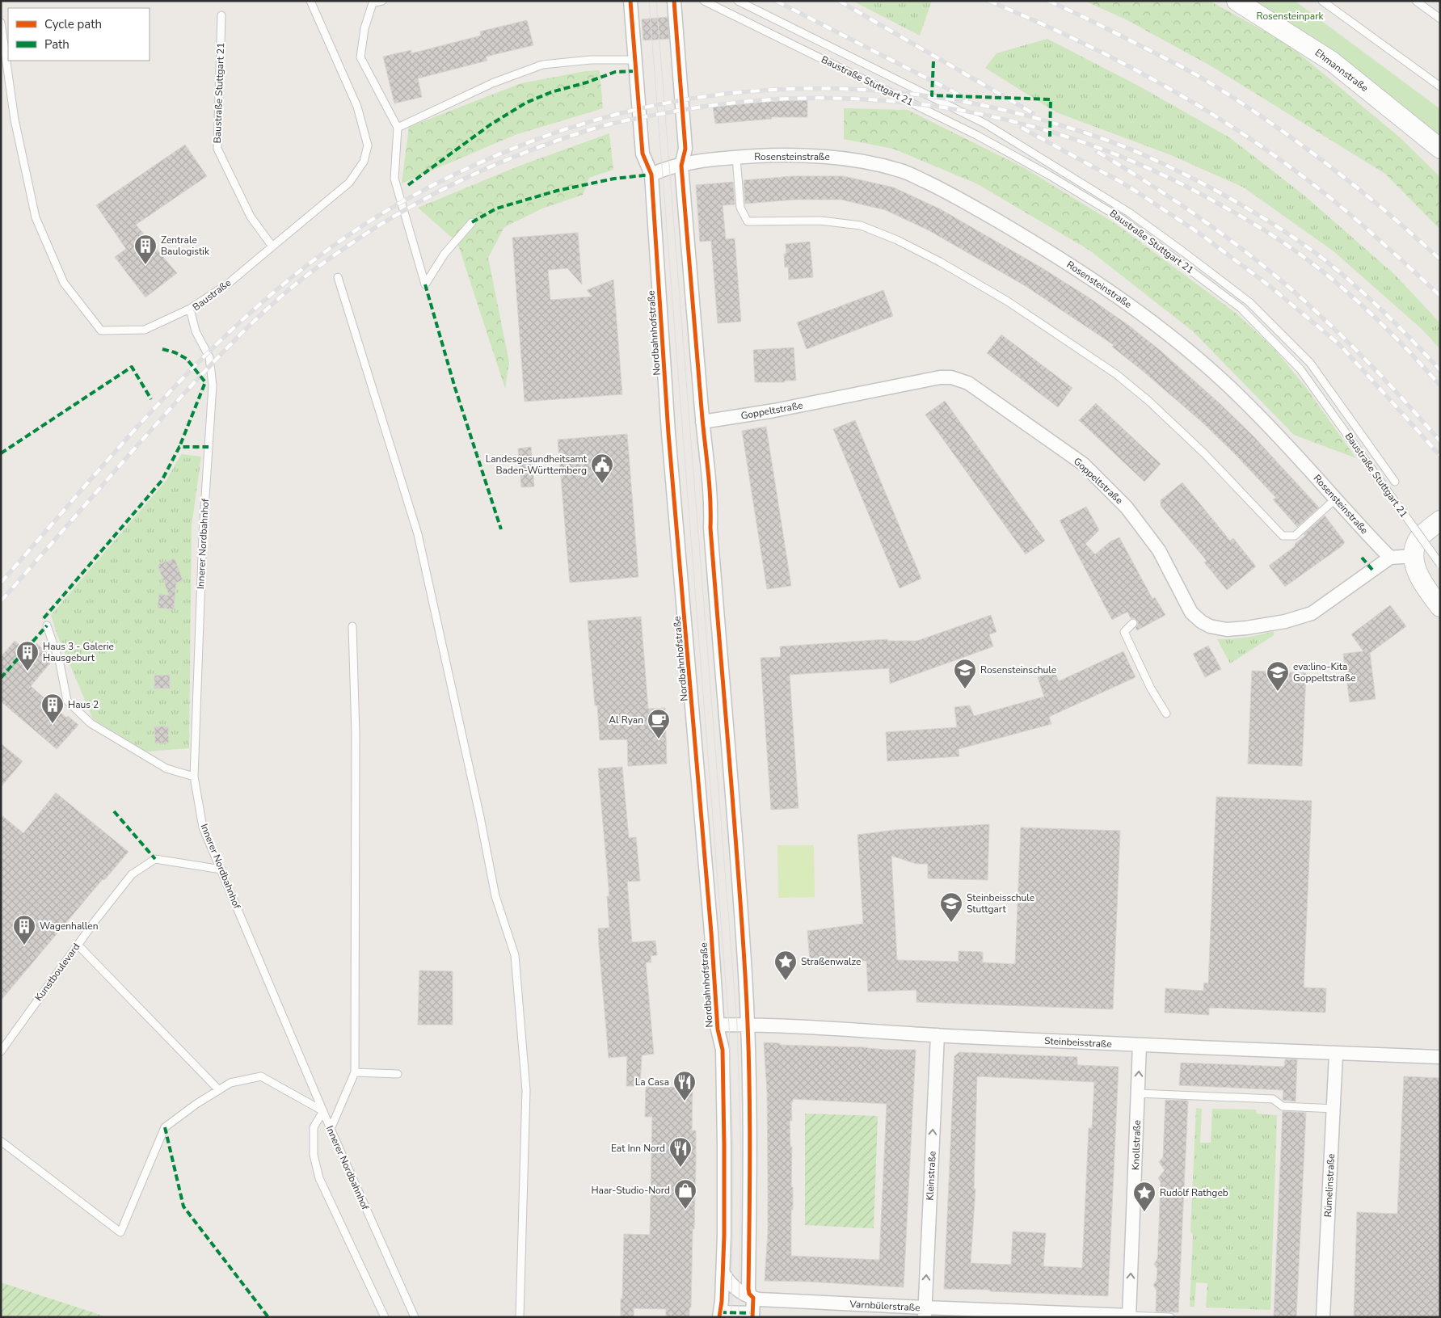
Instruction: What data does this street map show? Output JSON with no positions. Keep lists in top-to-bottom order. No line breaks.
{"streets":{"street":["Ehmannstraße","Rosensteinstraße","Nordbahnhofstraße","Goppeltstraße","Steinbeisstraße","Knollstraße","Kleinstraße","Rümelinstraße","Varnbülerstraße"],"lane":["Baustraße Stuttgart 21","Baustraße","Innerer Nordbahnhof","Kunstboulevard"]},"crossings":[["Baustraße Stuttgart 21","Baustraße"],["Rosensteinstraße","Nordbahnhofstraße"],["Rosensteinstraße","Goppeltstraße"],["Baustraße","Innerer Nordbahnhof"],["Nordbahnhofstraße","Steinbeisstraße"],["Nordbahnhofstraße","Varnbülerstraße"],["Innerer Nordbahnhof","Kunstboulevard"],["Steinbeisstraße","Knollstraße"],["Steinbeisstraße","Kleinstraße"],["Steinbeisstraße","Rümelinstraße"],["Knollstraße","Varnbülerstraße"],["Kleinstraße","Varnbülerstraße"]],"one_way":["Knollstraße","Kleinstraße"],"parks":["Rosensteinpark"],"places":{"building":["Zentrale Baulogistik","Haus 3 - Galerie Hausgeburt","Haus 2","Wagenhallen"],"public building":["Landesgesundheitsamt Baden-Württemberg"],"school or university":["Rosensteinschule","eva:lino-Kita Goppeltstraße","Steinbeisschule Stuttgart"],"cafe":["Al Ryan"],"place":["Straßenwalze","Rudolf Rathgeb"],"restaurant":["La Casa","Eat Inn Nord"],"shop":["Haar-Studio-Nord"]},"legend":["Cycle path","Path"]}
